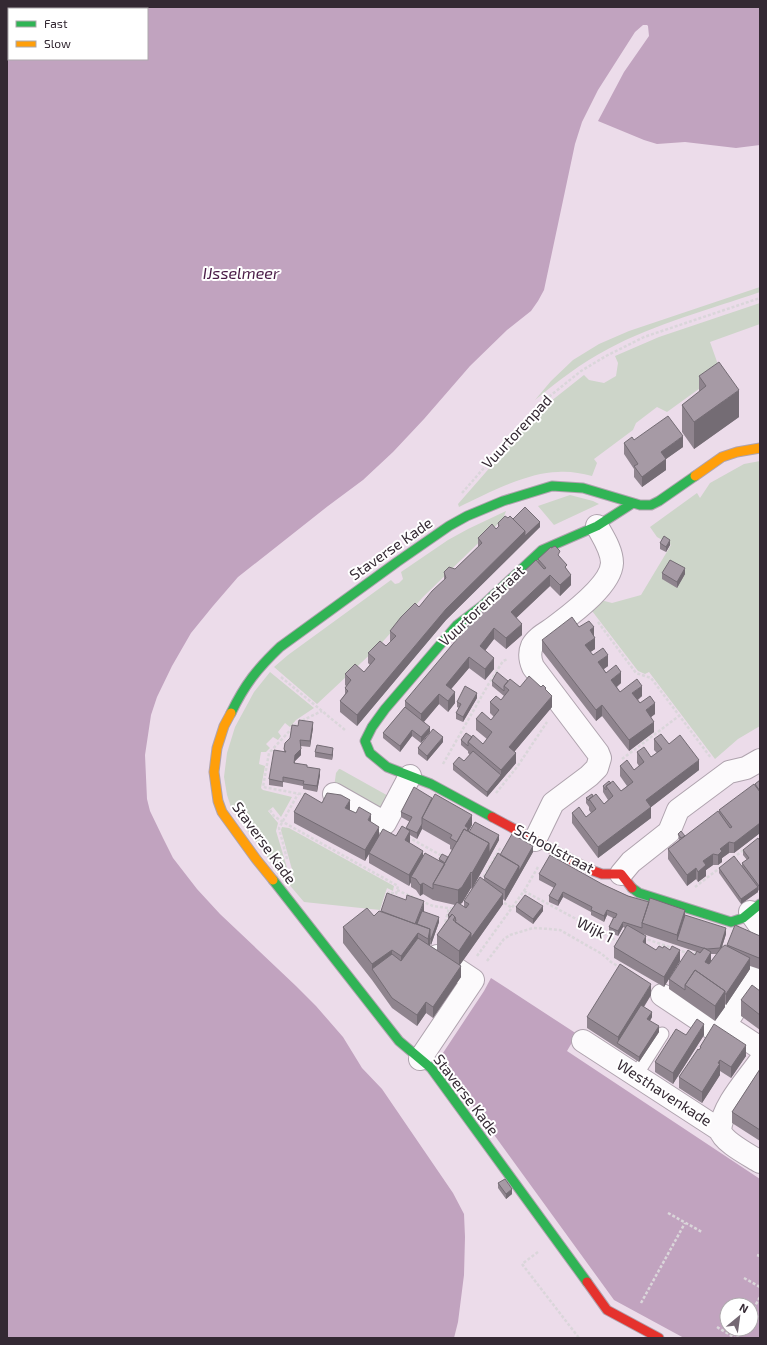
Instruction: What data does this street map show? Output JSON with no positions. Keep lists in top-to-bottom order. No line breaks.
{"streets":{"street":["Staverse Kade","Vuurtorenstraat","Schoolstraat","Westhavenkade"],"path":["Vuurtorenpad","Wijk 1"]},"crossings":[["Staverse Kade","Vuurtorenstraat"],["Vuurtorenstraat","Schoolstraat"]],"water":["IJsselmeer"],"legend":["Fast","Slow"],"north":"top right"}
